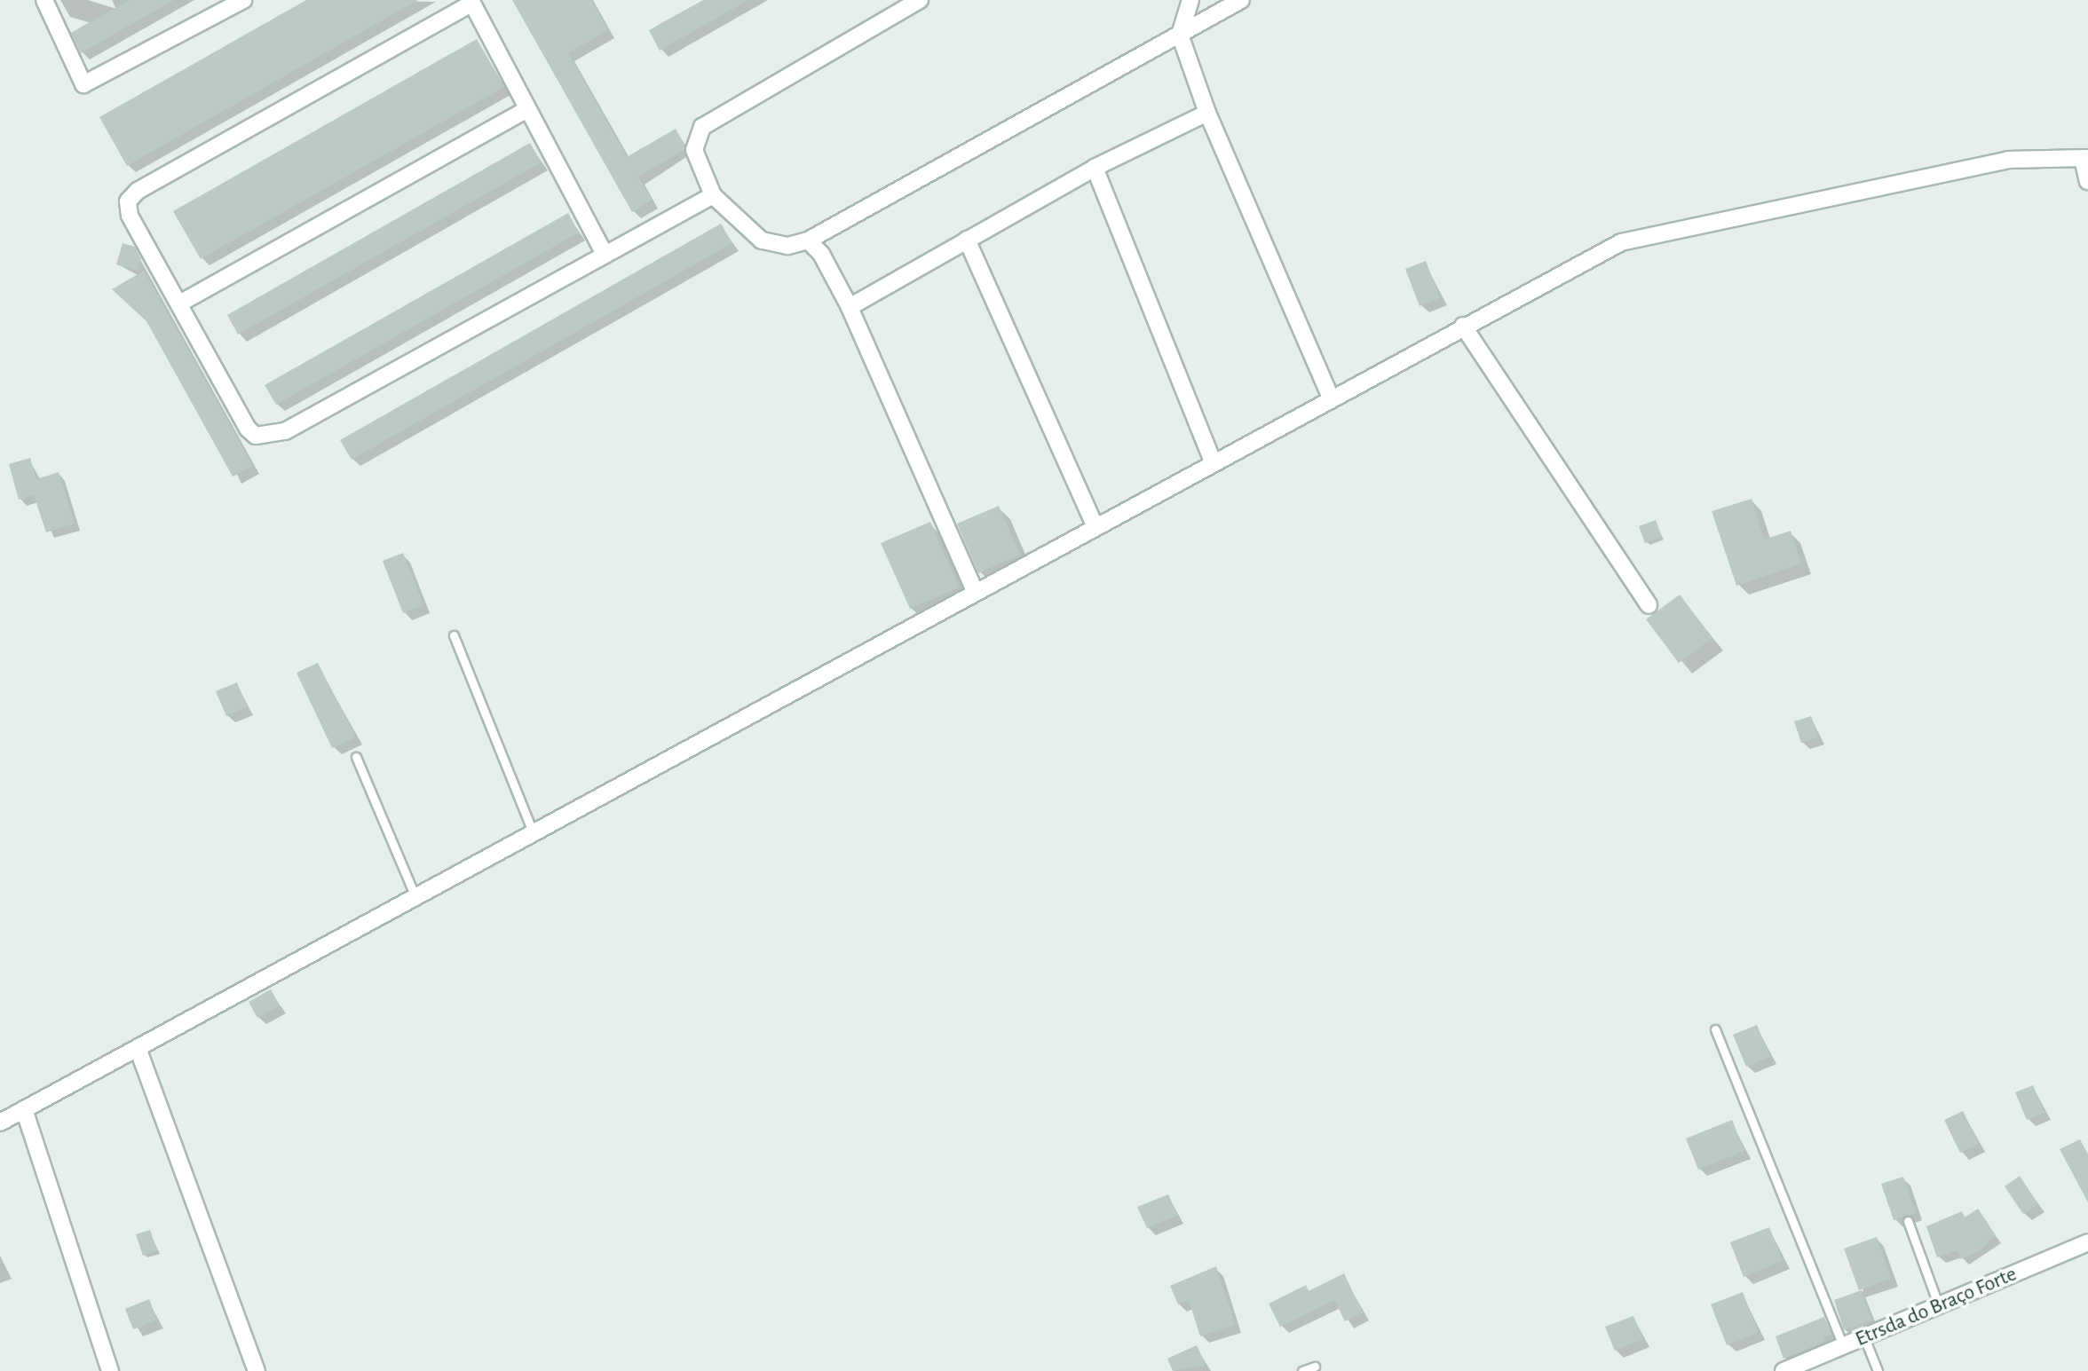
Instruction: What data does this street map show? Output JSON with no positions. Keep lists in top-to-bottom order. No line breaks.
{"streets":{"street":["Etrsda do Braço Forte"]}}
